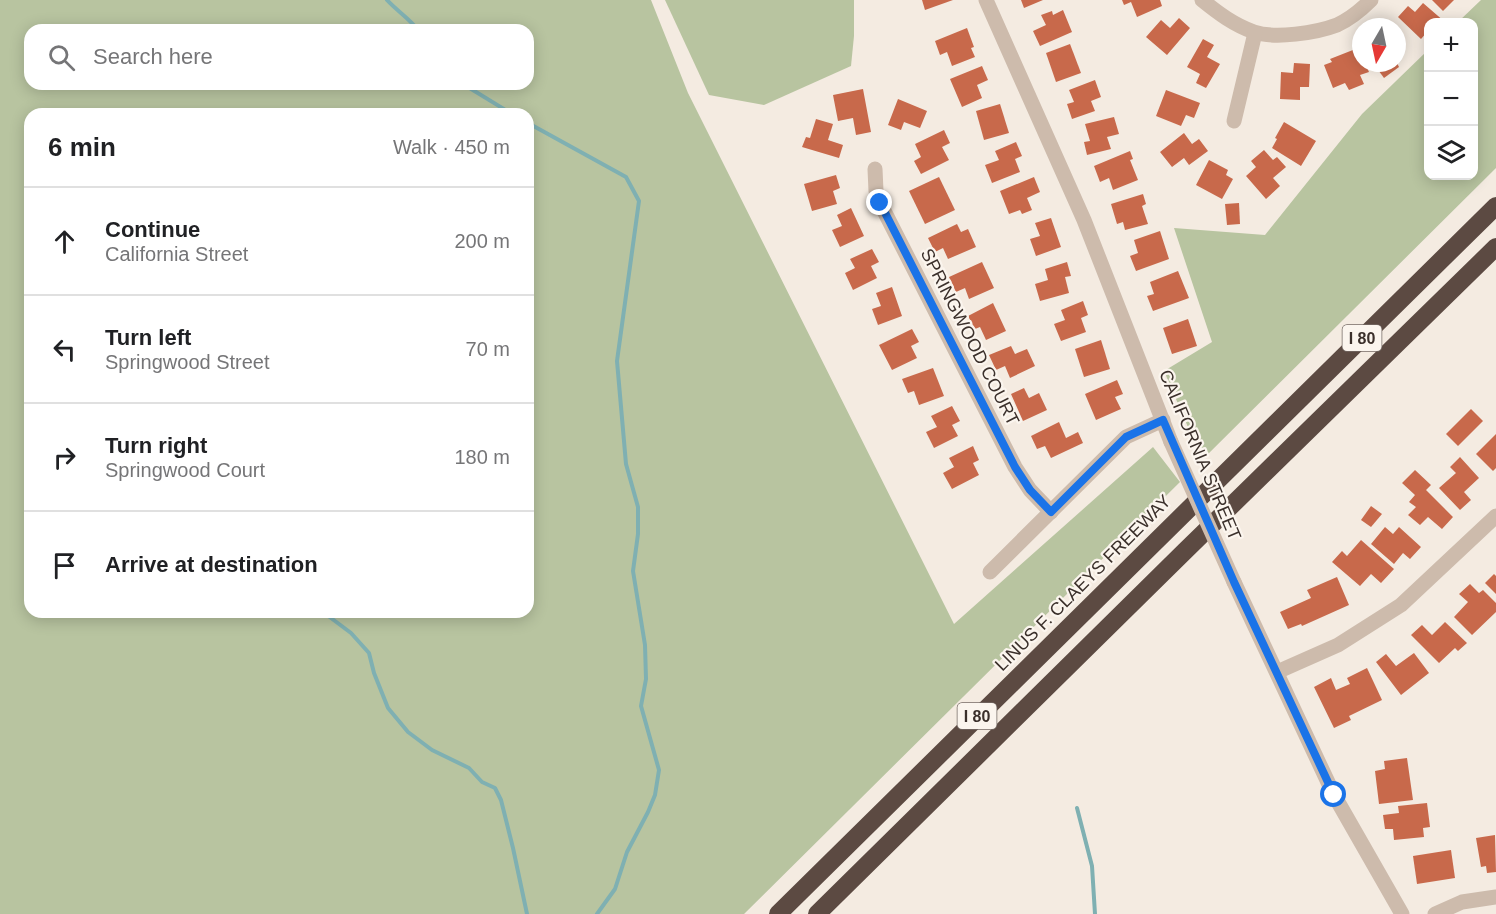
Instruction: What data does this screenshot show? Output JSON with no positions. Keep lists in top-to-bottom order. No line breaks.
{"streets":{"highway":["I 80","LINUS F. CLAEYS FREEWAY"],"street":["SPRINGWOOD COURT","CALIFORNIA STREET"]},"north":"bottom","page":{"map_buttons":["+","−"],"search":"Search here","heading":["6 min","Walk · 450 m"],"list":[["Continue","California Street","200 m"],["Turn left","Springwood Street","70 m"],["Turn right","Springwood Court","180 m"],"Arrive at destination"]}}
